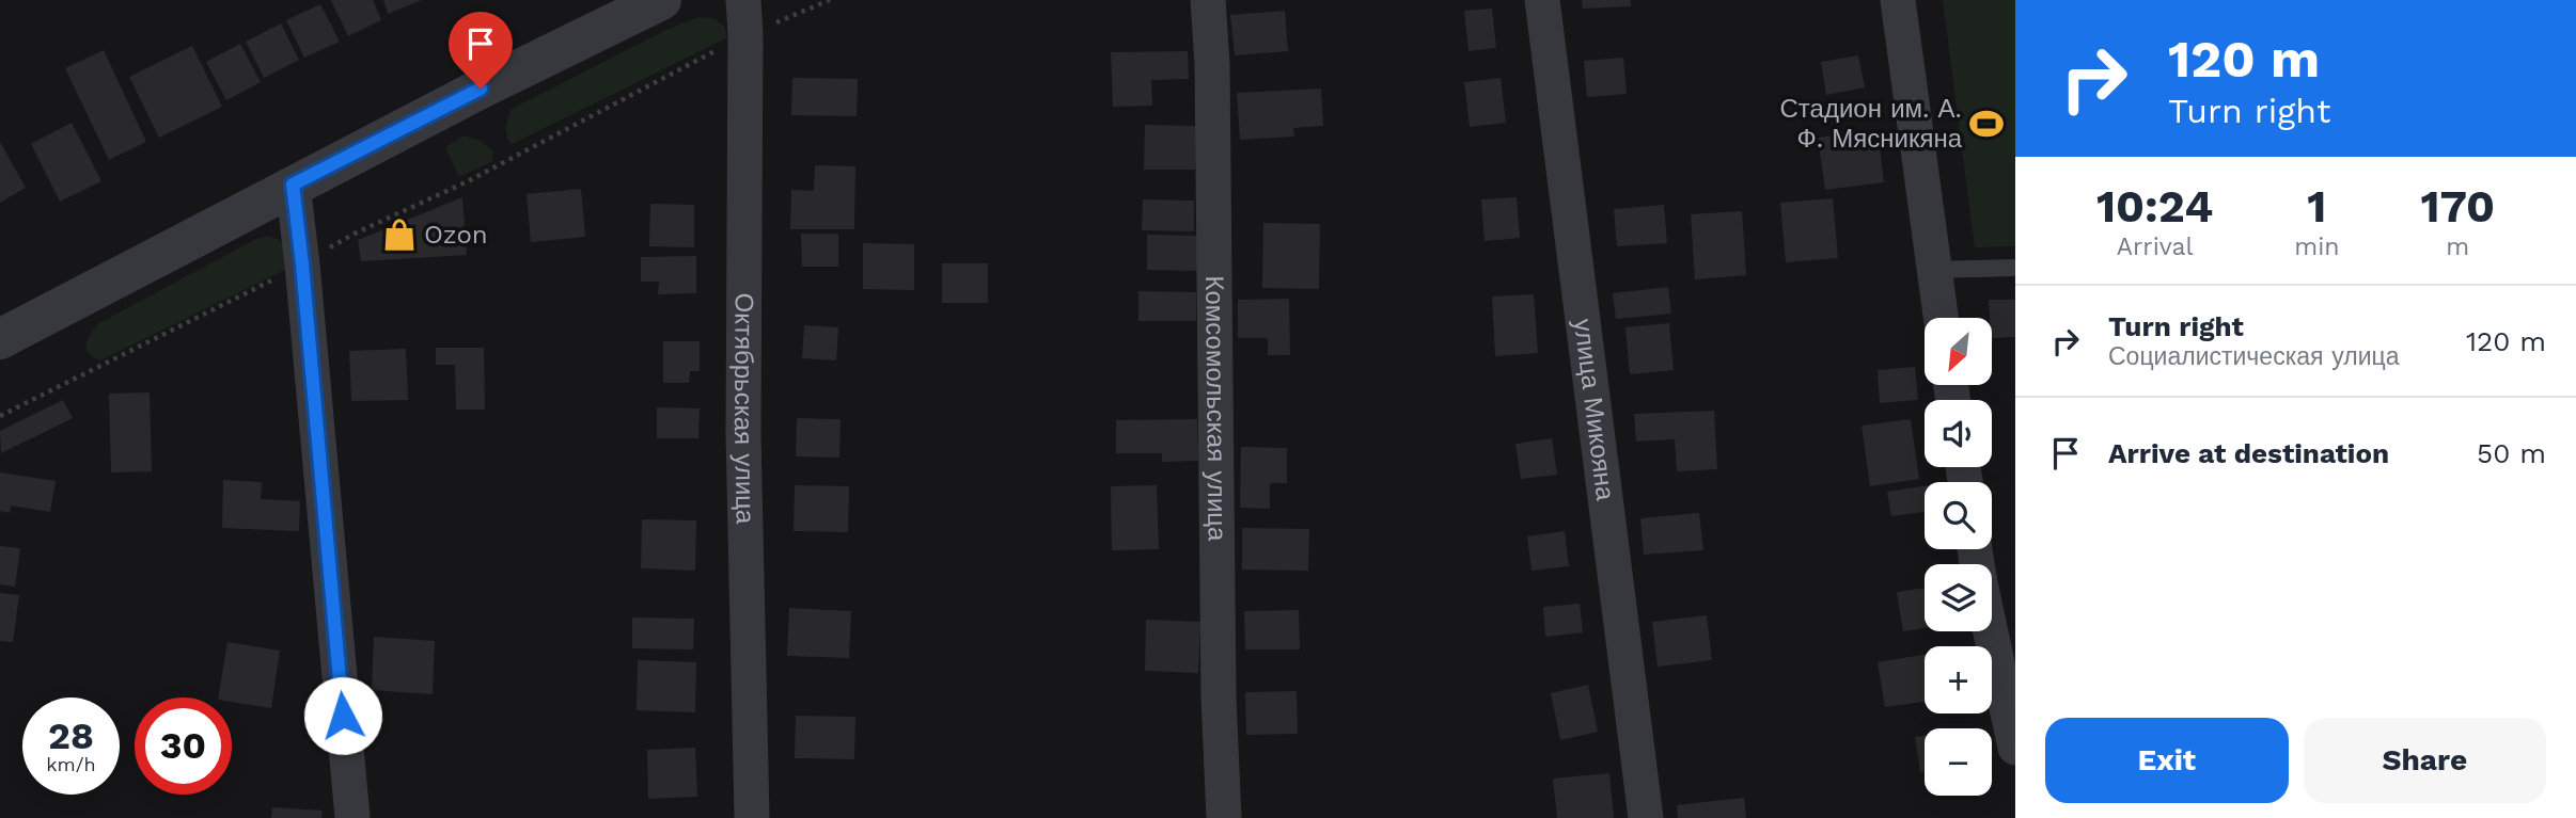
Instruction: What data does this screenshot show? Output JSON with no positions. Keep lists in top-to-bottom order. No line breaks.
{"streets":{"street":["Октябрьская улица","Комсомольская улица","улица Микояна"]},"places":{"sports":["Стадион им. А. Ф. Мясникяна"],"shop":["Ozon"]},"north":"bottom left","page":{"turn":["120 m","Turn right"],"eta":["10:24","Arrival","1","min","170","m"],"list":[{"name":"Turn right","note":"Социалистическая улица","value":"120 m"},{"name":"Arrive at destination","value":"50 m"}],"map_buttons":["+","−"],"speed":"28 km/h","limit":"30","buttons":["Exit","Share"]}}
